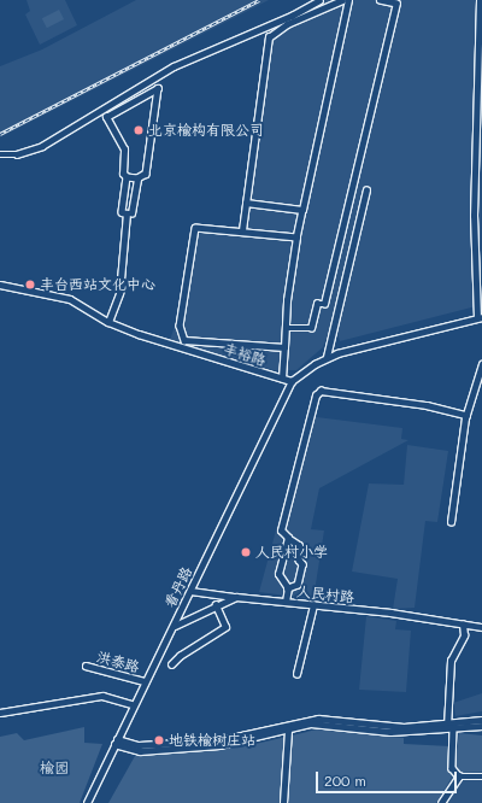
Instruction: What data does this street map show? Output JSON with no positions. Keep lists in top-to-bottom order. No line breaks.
{"streets":{"street":["丰裕路","看丹路","人民村路","洪泰路"]},"crossings":[["丰裕路","看丹路"],["看丹路","人民村路"],["看丹路","洪泰路"]],"parks":["榆园"],"places":["北京榆构有限公司","丰台西站文化中心","人民村小学","地铁榆树庄站"],"scale_bar":"200 m"}
